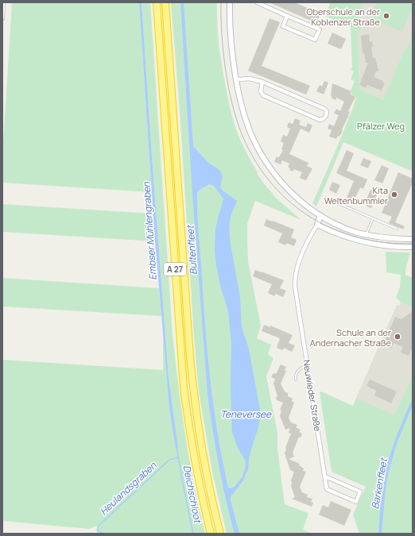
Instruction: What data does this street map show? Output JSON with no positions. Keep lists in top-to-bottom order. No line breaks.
{"streets":{"highway":["A 27"],"street":["Neuwieder Straße"]},"water":["Embser Mühlengraben","Bultenfleet","Teneversee","Barkenfleet","Heulandsgraben","Deichschloot"],"parks":["Pfälzer Weg"],"places":["Oberschule an der Koblenzer Straße","Kita Weltenbummler","Schule an der Andernacher Straße"]}
